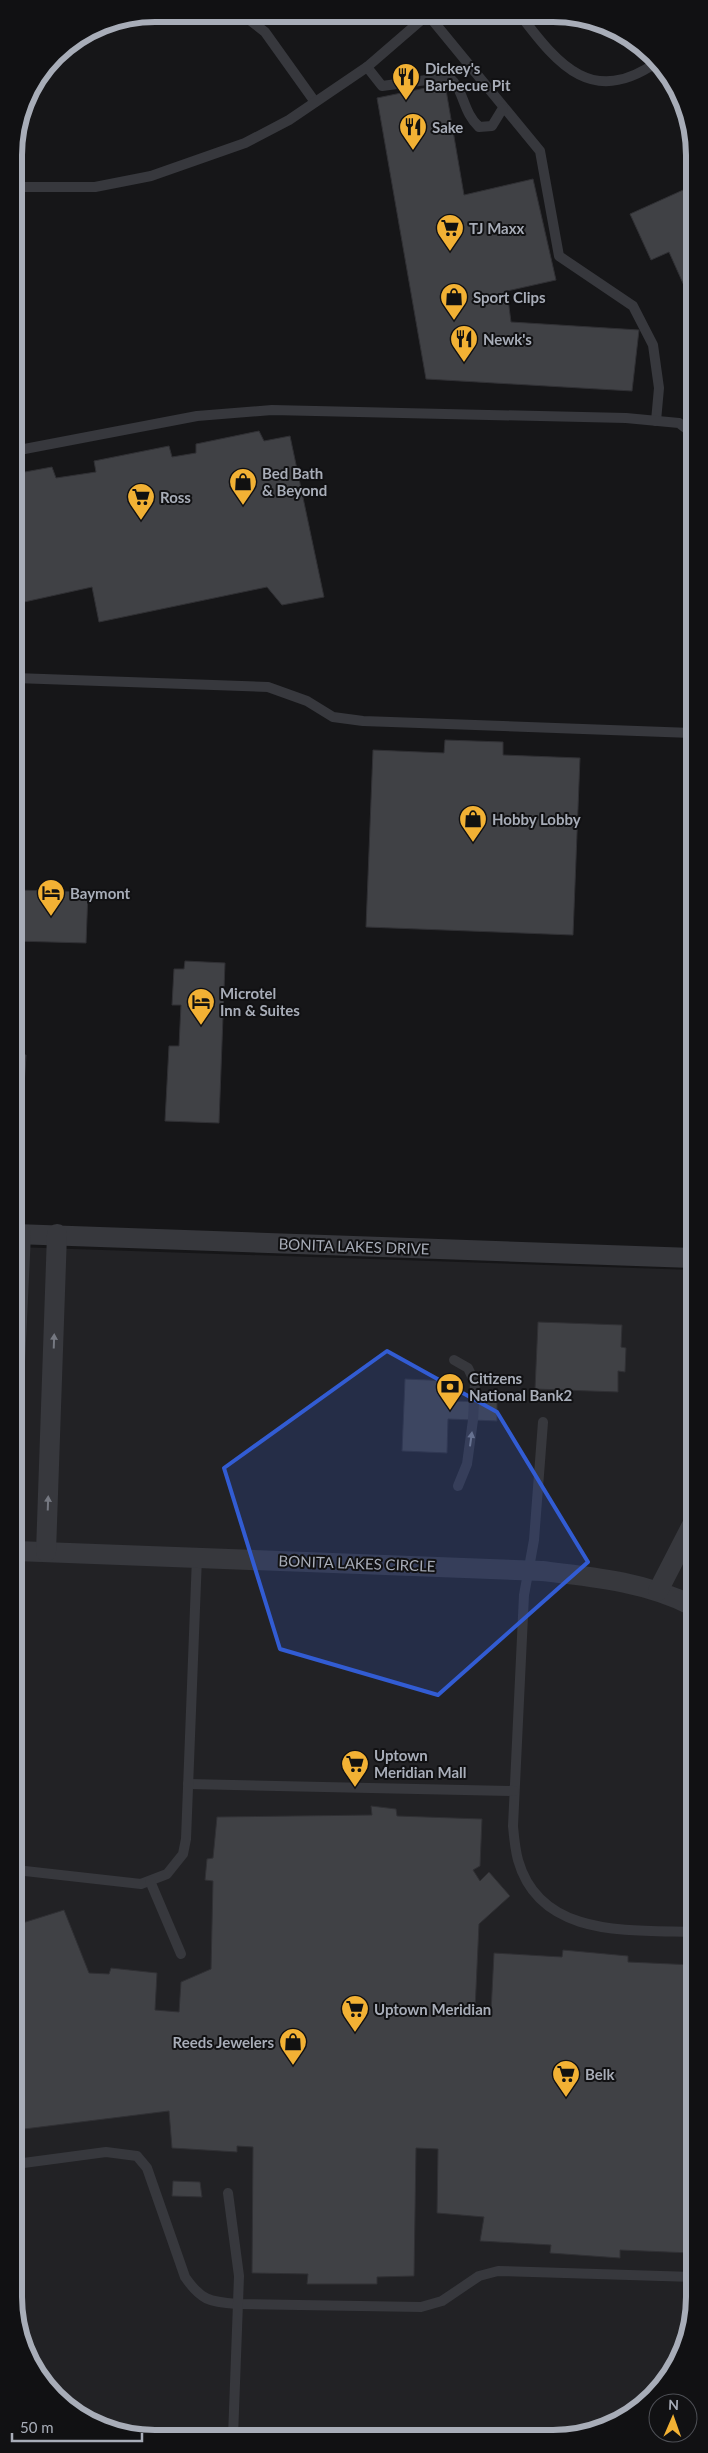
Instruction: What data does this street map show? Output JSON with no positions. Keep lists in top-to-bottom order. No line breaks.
{"streets":{"street":["BONITA LAKES DRIVE","BONITA LAKES CIRCLE"]},"places":{"restaurant":["Dickey's Barbecue Pit","Sake","Newk's"],"supermarket":["TJ Maxx","Ross","Uptown Meridian Mall","Uptown Meridian","Belk"],"shop":["Sport Clips","Bed Bath & Beyond","Hobby Lobby","Reeds Jewelers"],"hotel":["Baymont","Microtel Inn & Suites"],"bank":["Citizens National Bank2"]},"scale_bar":"50 m","north":"top"}
